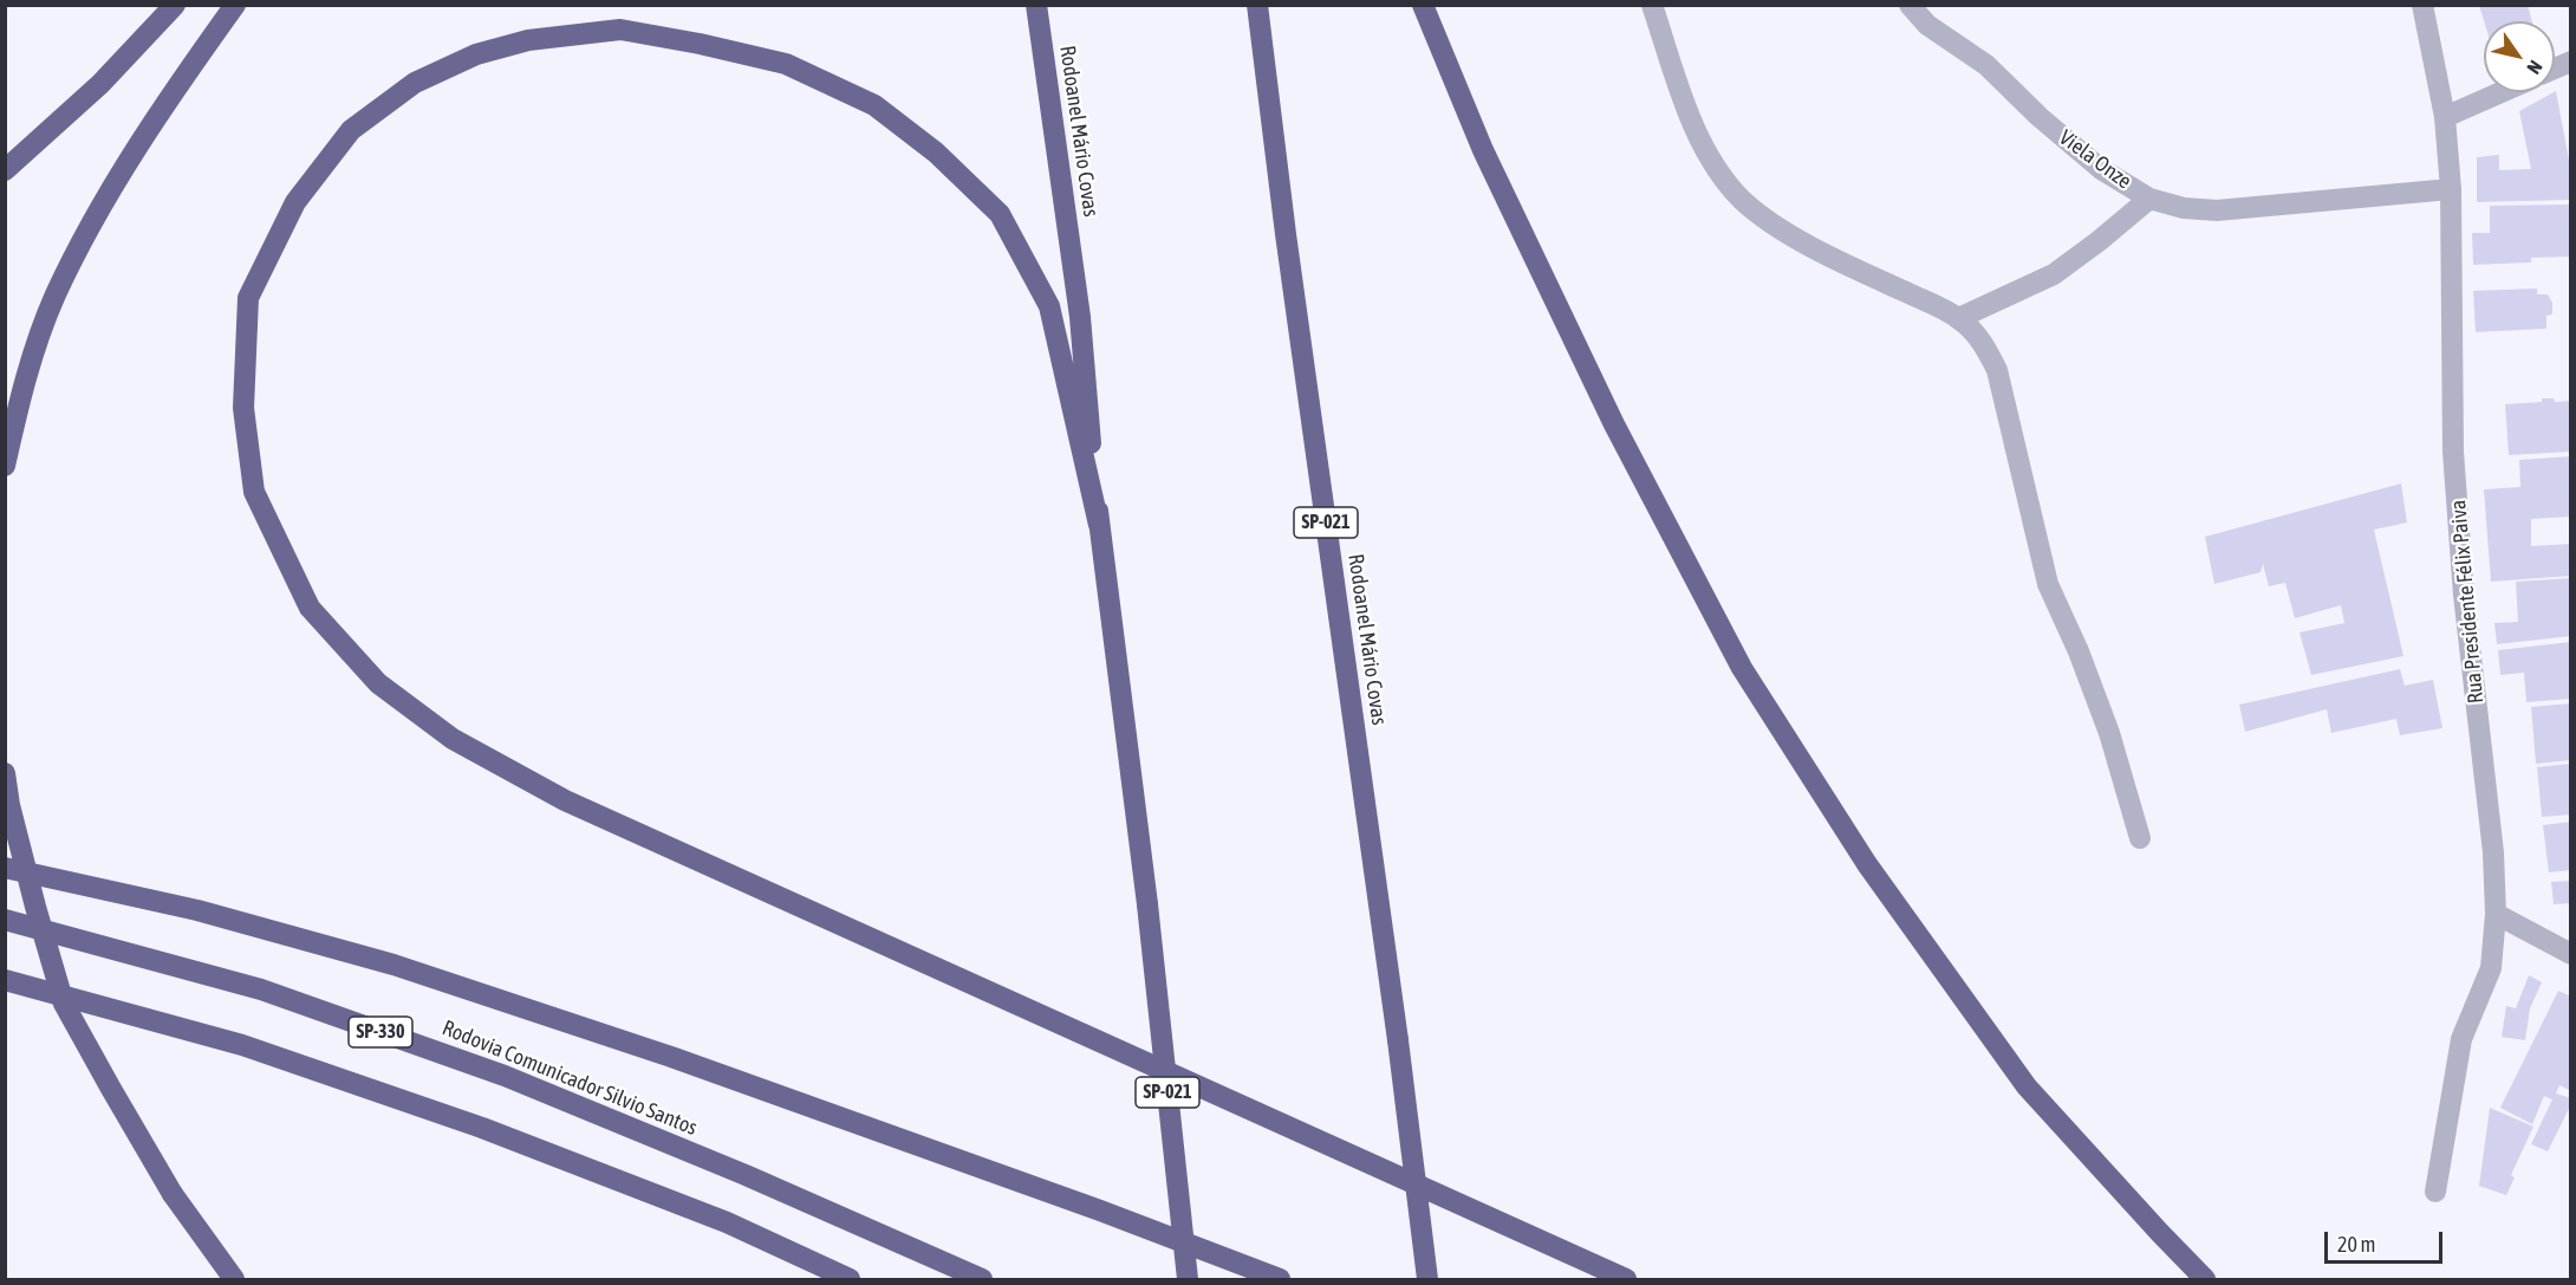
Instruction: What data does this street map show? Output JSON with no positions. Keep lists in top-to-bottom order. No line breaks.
{"streets":{"highway":["Rodoanel Mário Covas","SP-021","SP-330","Rodovia Comunicador Silvio Santos"],"street":["Viela Onze","Rua Presidente Félix Paiva"]},"crossings":[["Viela Onze","Rua Presidente Félix Paiva"]],"scale_bar":"20 m","north":"bottom right"}
